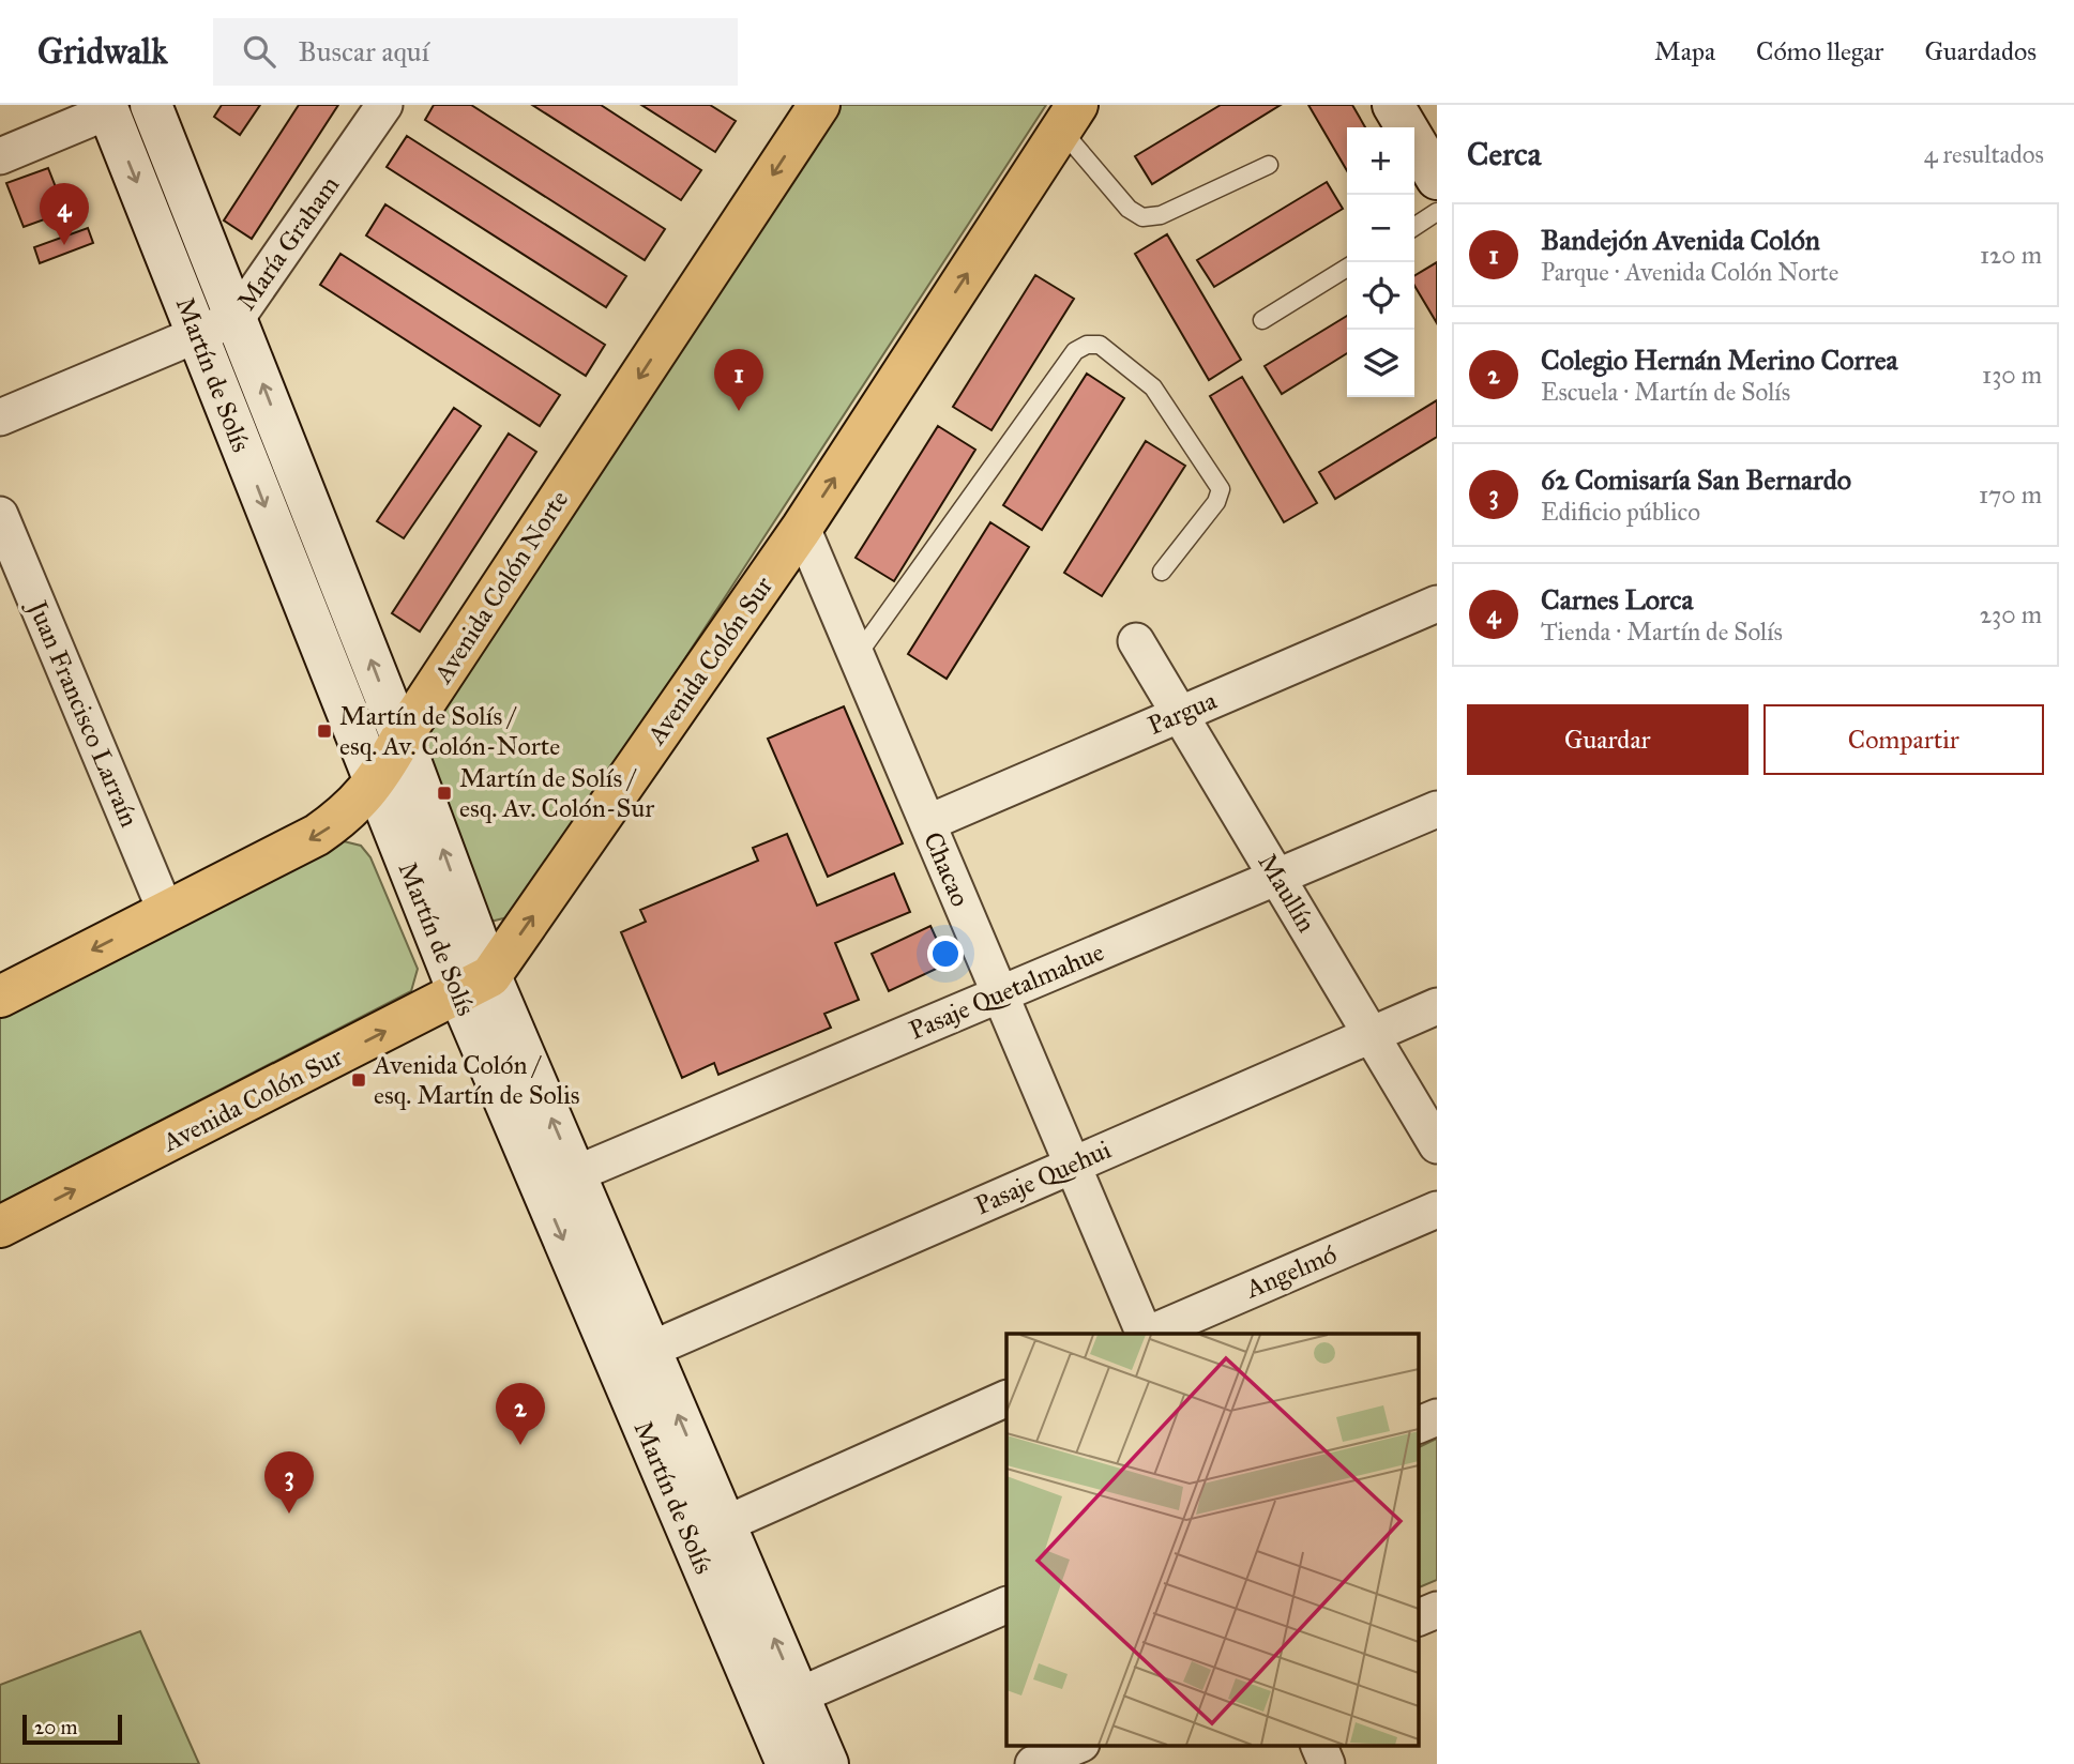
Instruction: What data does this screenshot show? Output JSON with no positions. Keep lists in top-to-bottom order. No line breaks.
{"streets":{"main road":["Avenida Colón Norte","Avenida Colón Sur"],"street":["María Graham","Martín de Solís","Pargua","Juan Francisco Larraín","Chacao","Maullín","Pasaje Quetalmahue","Pasaje Quehui","Angelmó"]},"crossings":[["María Graham","Martín de Solís"],["Martín de Solís","Avenida Colón Norte"],["Martín de Solís","Avenida Colón Sur"],["Martín de Solís","Pasaje Quetalmahue"],["Martín de Solís","Pasaje Quehui"],["Avenida Colón Norte","Juan Francisco Larraín"],["Avenida Colón Sur","Chacao"],["Pargua","Chacao"],["Pargua","Maullín"],["Chacao","Pasaje Quetalmahue"],["Chacao","Pasaje Quehui"],["Maullín","Pasaje Quetalmahue"],["Maullín","Pasaje Quehui"]],"one_way":["Avenida Colón Norte","Avenida Colón Sur"],"places":{"transit":["Martín de Solís / esq. Av. Colón-Norte","Martín de Solís / esq. Av. Colón-Sur","Avenida Colón / esq. Martín de Solis"]},"scale_bar":"20 m","page":{"header":"Gridwalk","search":"Buscar aquí","nav":["Mapa","Cómo llegar","Guardados"],"heading":["Cerca","4 resultados"],"map_buttons":["+","−"],"pins":["4","1","2","3"],"list":[{"mark":"1","name":"Bandejón Avenida Colón","note":"Parque · Avenida Colón Norte","value":"120 m"},{"mark":"2","name":"Colegio Hernán Merino Correa","note":"Escuela · Martín de Solís","value":"130 m"},{"mark":"3","name":"62 Comisaría San Bernardo","note":"Edificio público","value":"170 m"},{"mark":"4","name":"Carnes Lorca","note":"Tienda · Martín de Solís","value":"230 m"}],"buttons":["Guardar","Compartir"],"scale":"20 m"}}
